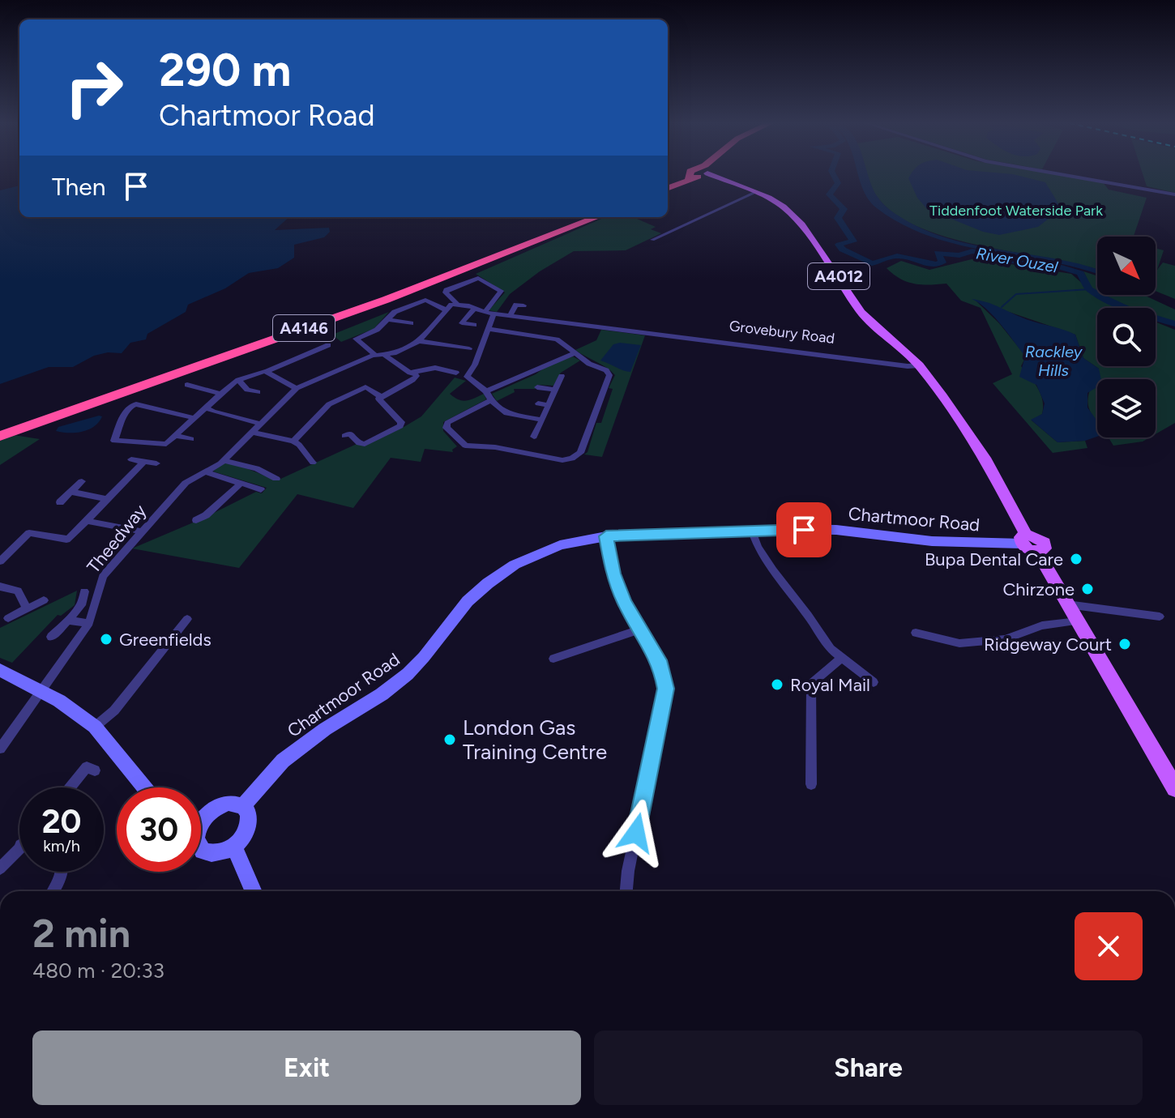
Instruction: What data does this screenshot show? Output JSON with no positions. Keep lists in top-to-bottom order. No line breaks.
{"streets":{"highway":["A4146"],"main road":["A4012"],"street":["Grovebury Road","Chartmoor Road","Theedway"]},"crossings":[["A4012","Grovebury Road"],["A4012","Chartmoor Road"]],"water":["River Ouzel","Rackley Hills"],"parks":["Tiddenfoot Waterside Park"],"places":["Bupa Dental Care","Chirzone","Greenfields","Ridgeway Court","Royal Mail","London Gas Training Centre"],"north":"bottom right","page":{"turn":["290 m","Chartmoor Road"],"then":"Then","speed":"20 km/h","limit":"30","heading":["2 min","480 m · 20:33"],"buttons":["Exit","Share"]}}
